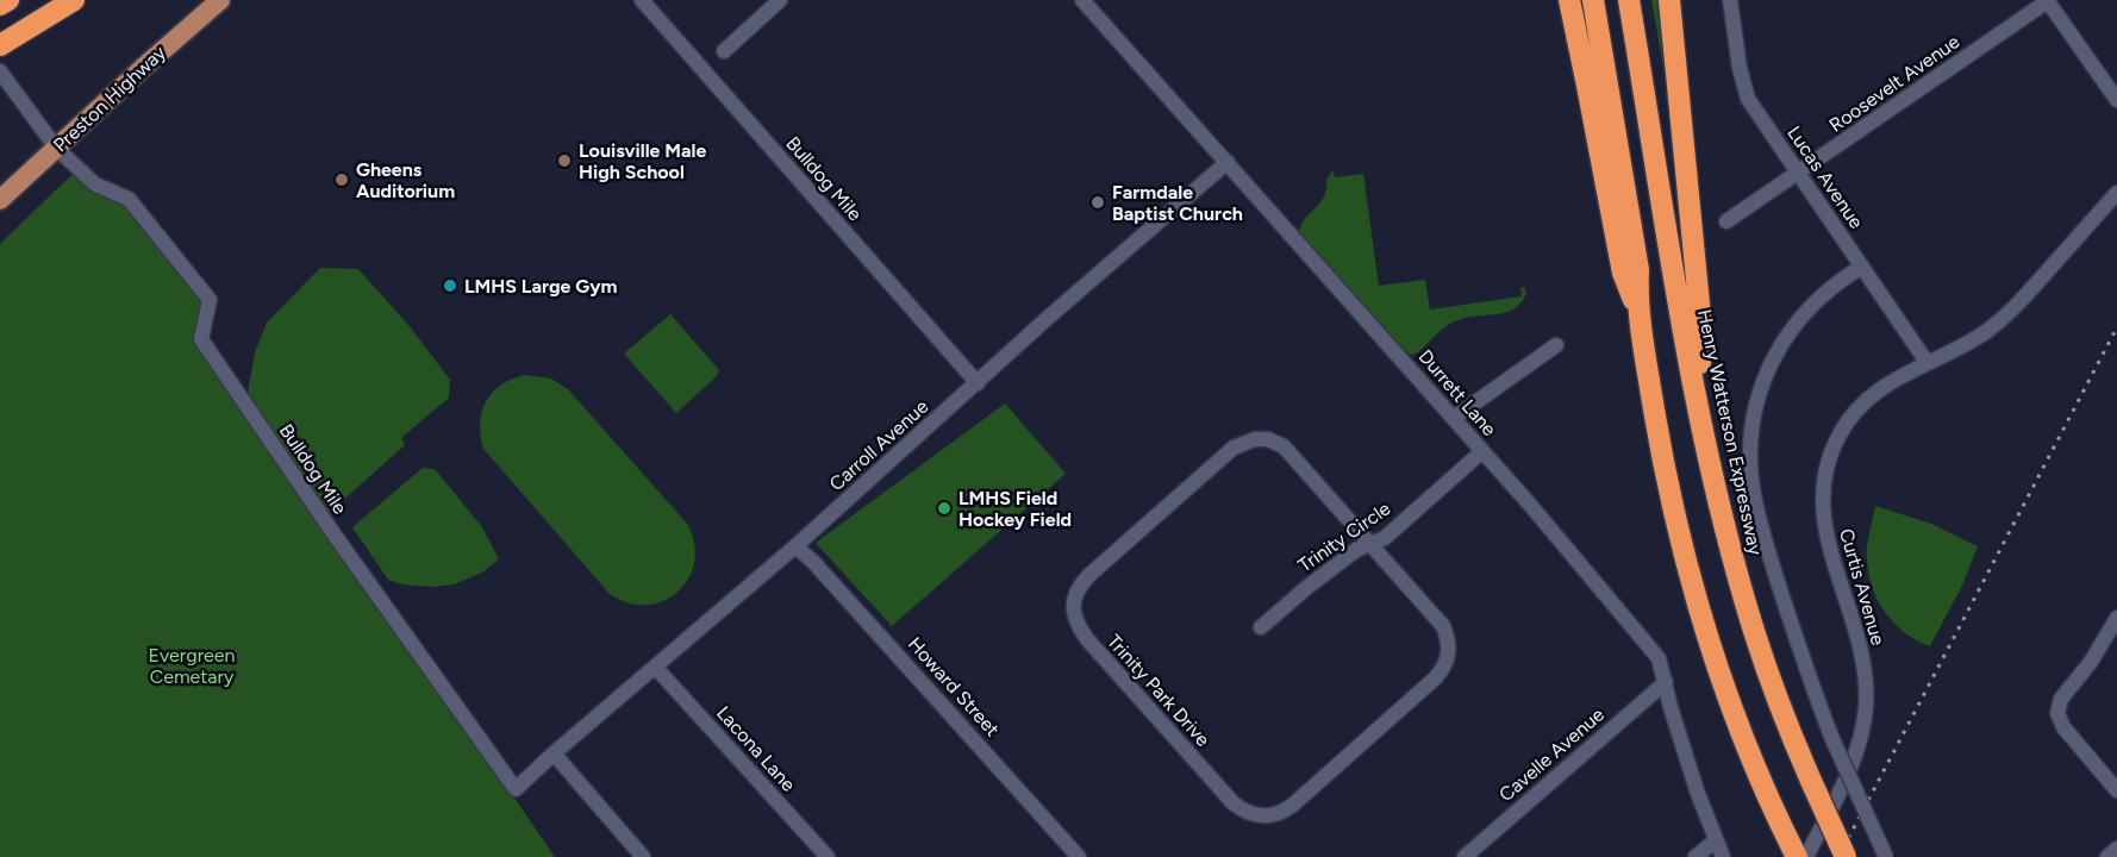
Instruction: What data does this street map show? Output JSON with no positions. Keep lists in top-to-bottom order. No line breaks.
{"streets":{"highway":["Henry Watterson Expressway"],"main road":["Preston Highway"],"street":["Roosevelt Avenue","Lucas Avenue","Bulldog Mile","Durrett Lane","Carroll Avenue","Trinity Circle","Curtis Avenue","Howard Street","Trinity Park Drive","Lacona Lane","Cavelle Avenue"]},"crossings":[["Roosevelt Avenue","Lucas Avenue"],["Preston Highway","Bulldog Mile"],["Lucas Avenue","Curtis Avenue"],["Bulldog Mile","Carroll Avenue"],["Durrett Lane","Carroll Avenue"],["Durrett Lane","Trinity Circle"],["Durrett Lane","Cavelle Avenue"],["Carroll Avenue","Howard Street"],["Carroll Avenue","Lacona Lane"],["Trinity Circle","Trinity Park Drive"]],"parks":["Evergreen Cemetary"],"places":["Louisville Male High School","Gheens Auditorium","Farmdale Baptist Church","LMHS Large Gym","LMHS Field Hockey Field"]}
